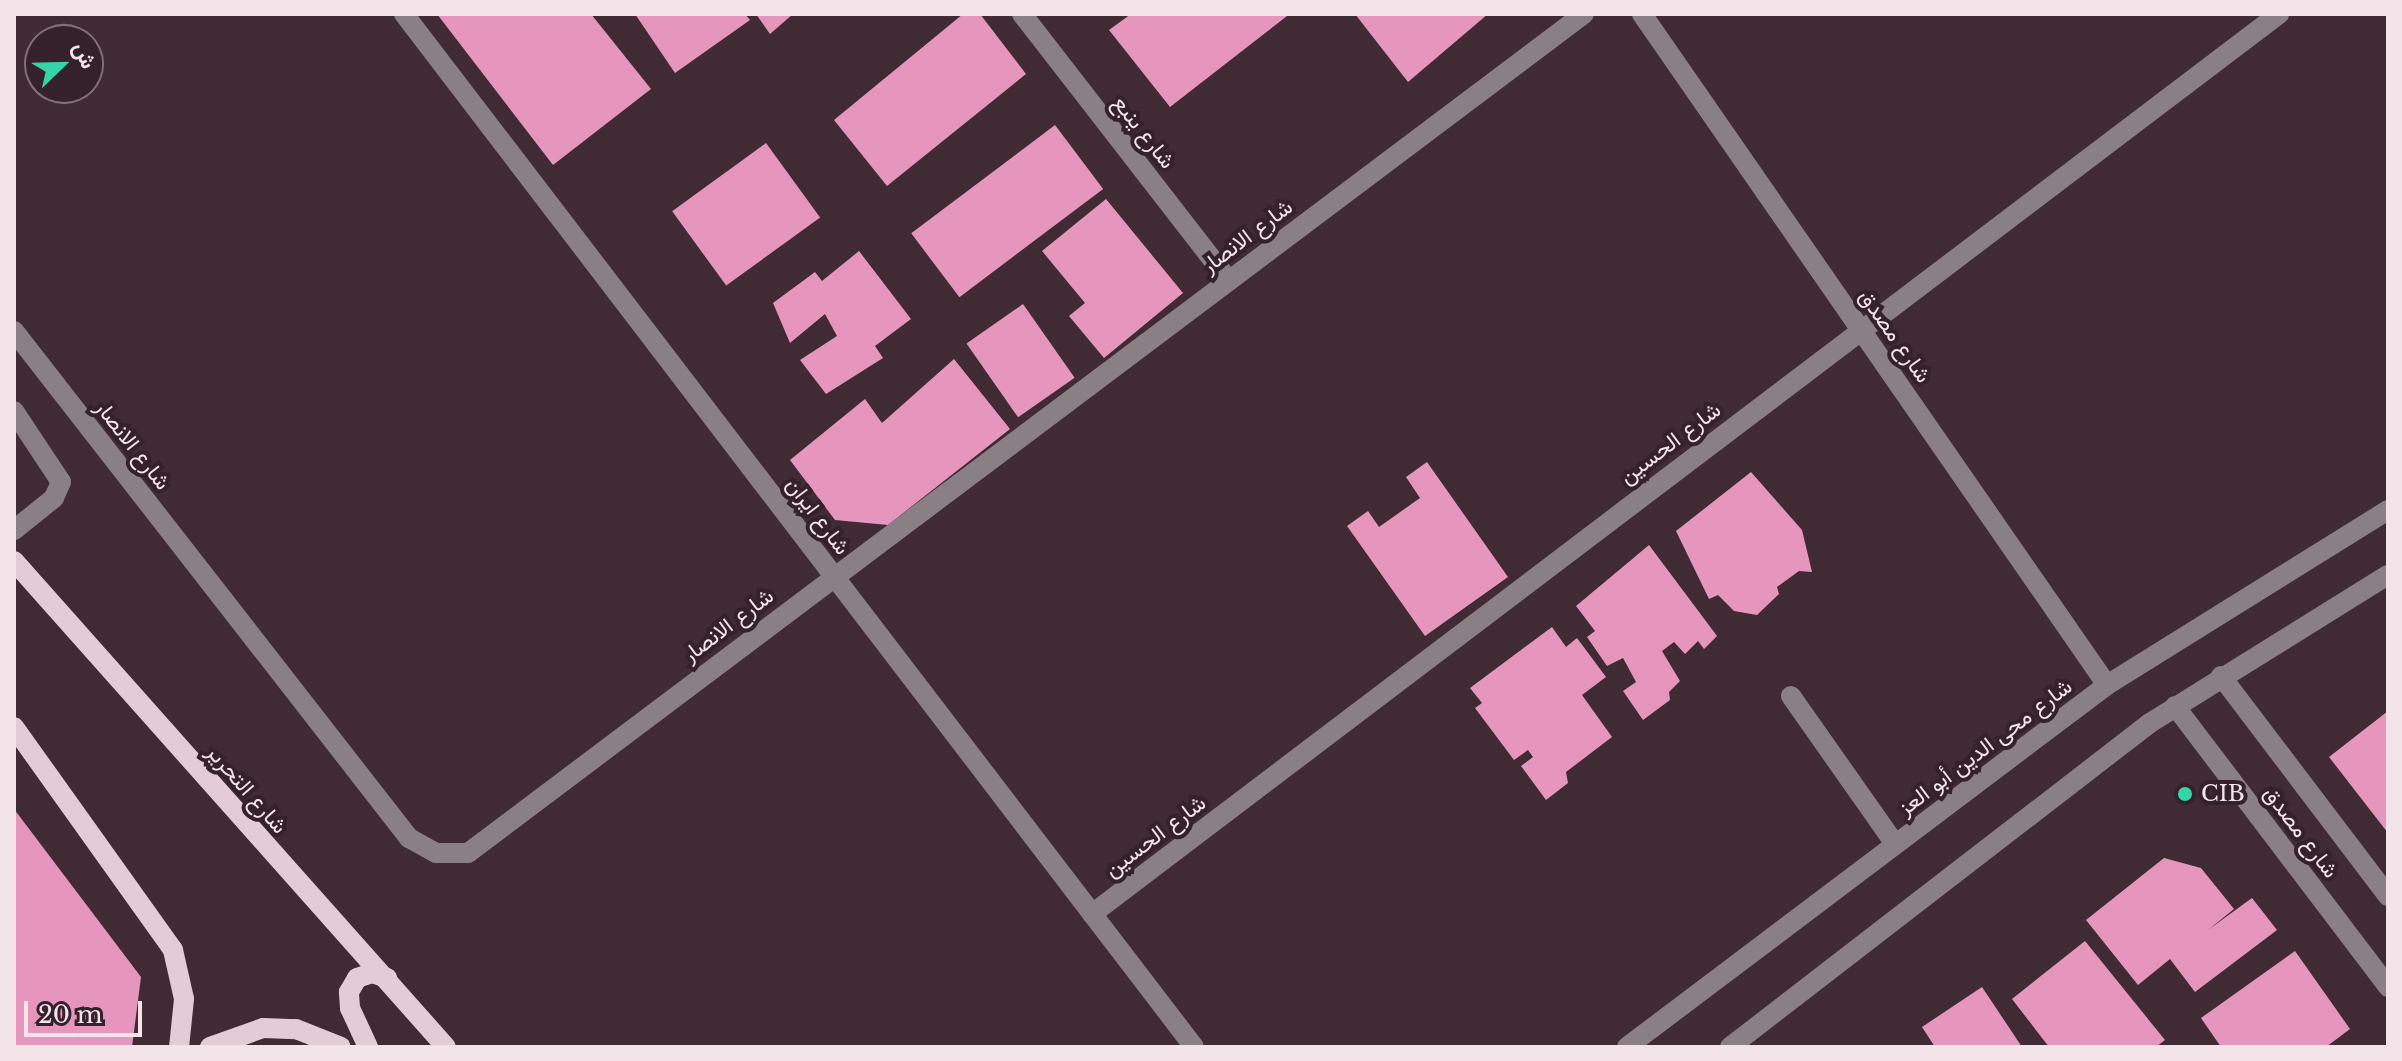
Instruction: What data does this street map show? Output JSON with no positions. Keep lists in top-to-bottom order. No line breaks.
{"streets":{"main road":["شارع التحرير"],"street":["شارع ينبع","شارع الانصار","شارع مصدق","شارع الحسين","شارع ايران","شارع محى الدين أبو العز"]},"crossings":[["شارع ينبع","شارع الانصار"],["شارع الانصار","شارع ايران"],["شارع مصدق","شارع الحسين"],["شارع مصدق","شارع محى الدين أبو العز"],["شارع الحسين","شارع ايران"]],"places":["CIB"],"scale_bar":"20 m","north":"top right"}
